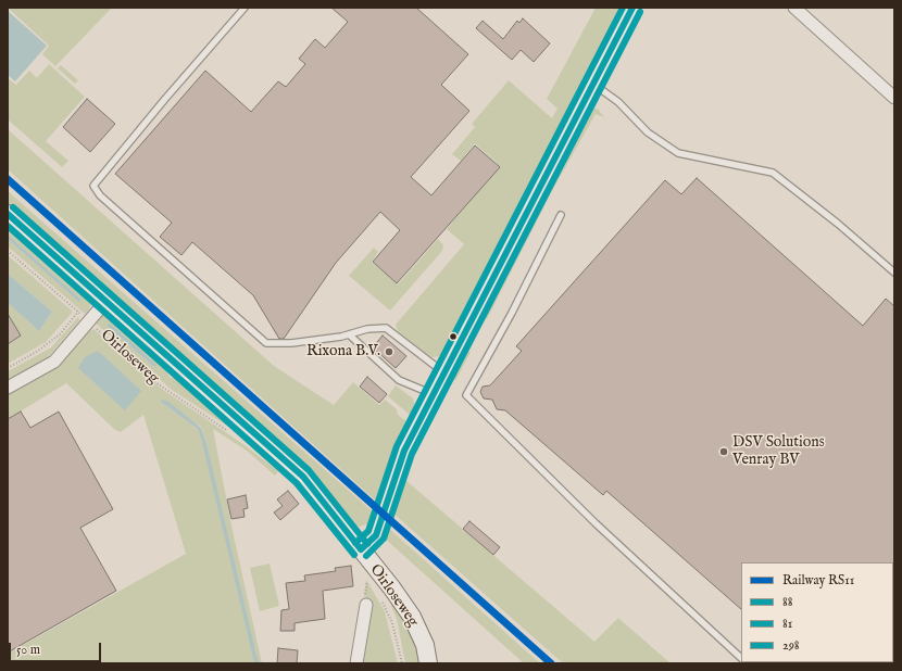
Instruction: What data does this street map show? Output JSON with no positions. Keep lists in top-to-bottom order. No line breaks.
{"streets":{"street":["Oirloseweg"]},"places":["Rixona B.V.","DSV Solutions Venray BV"],"lines":["transit line 88","transit line 298","transit line 81","rail line RS11"],"legend":["Railway RS11","88","81","298"],"scale_bar":"50 m"}
